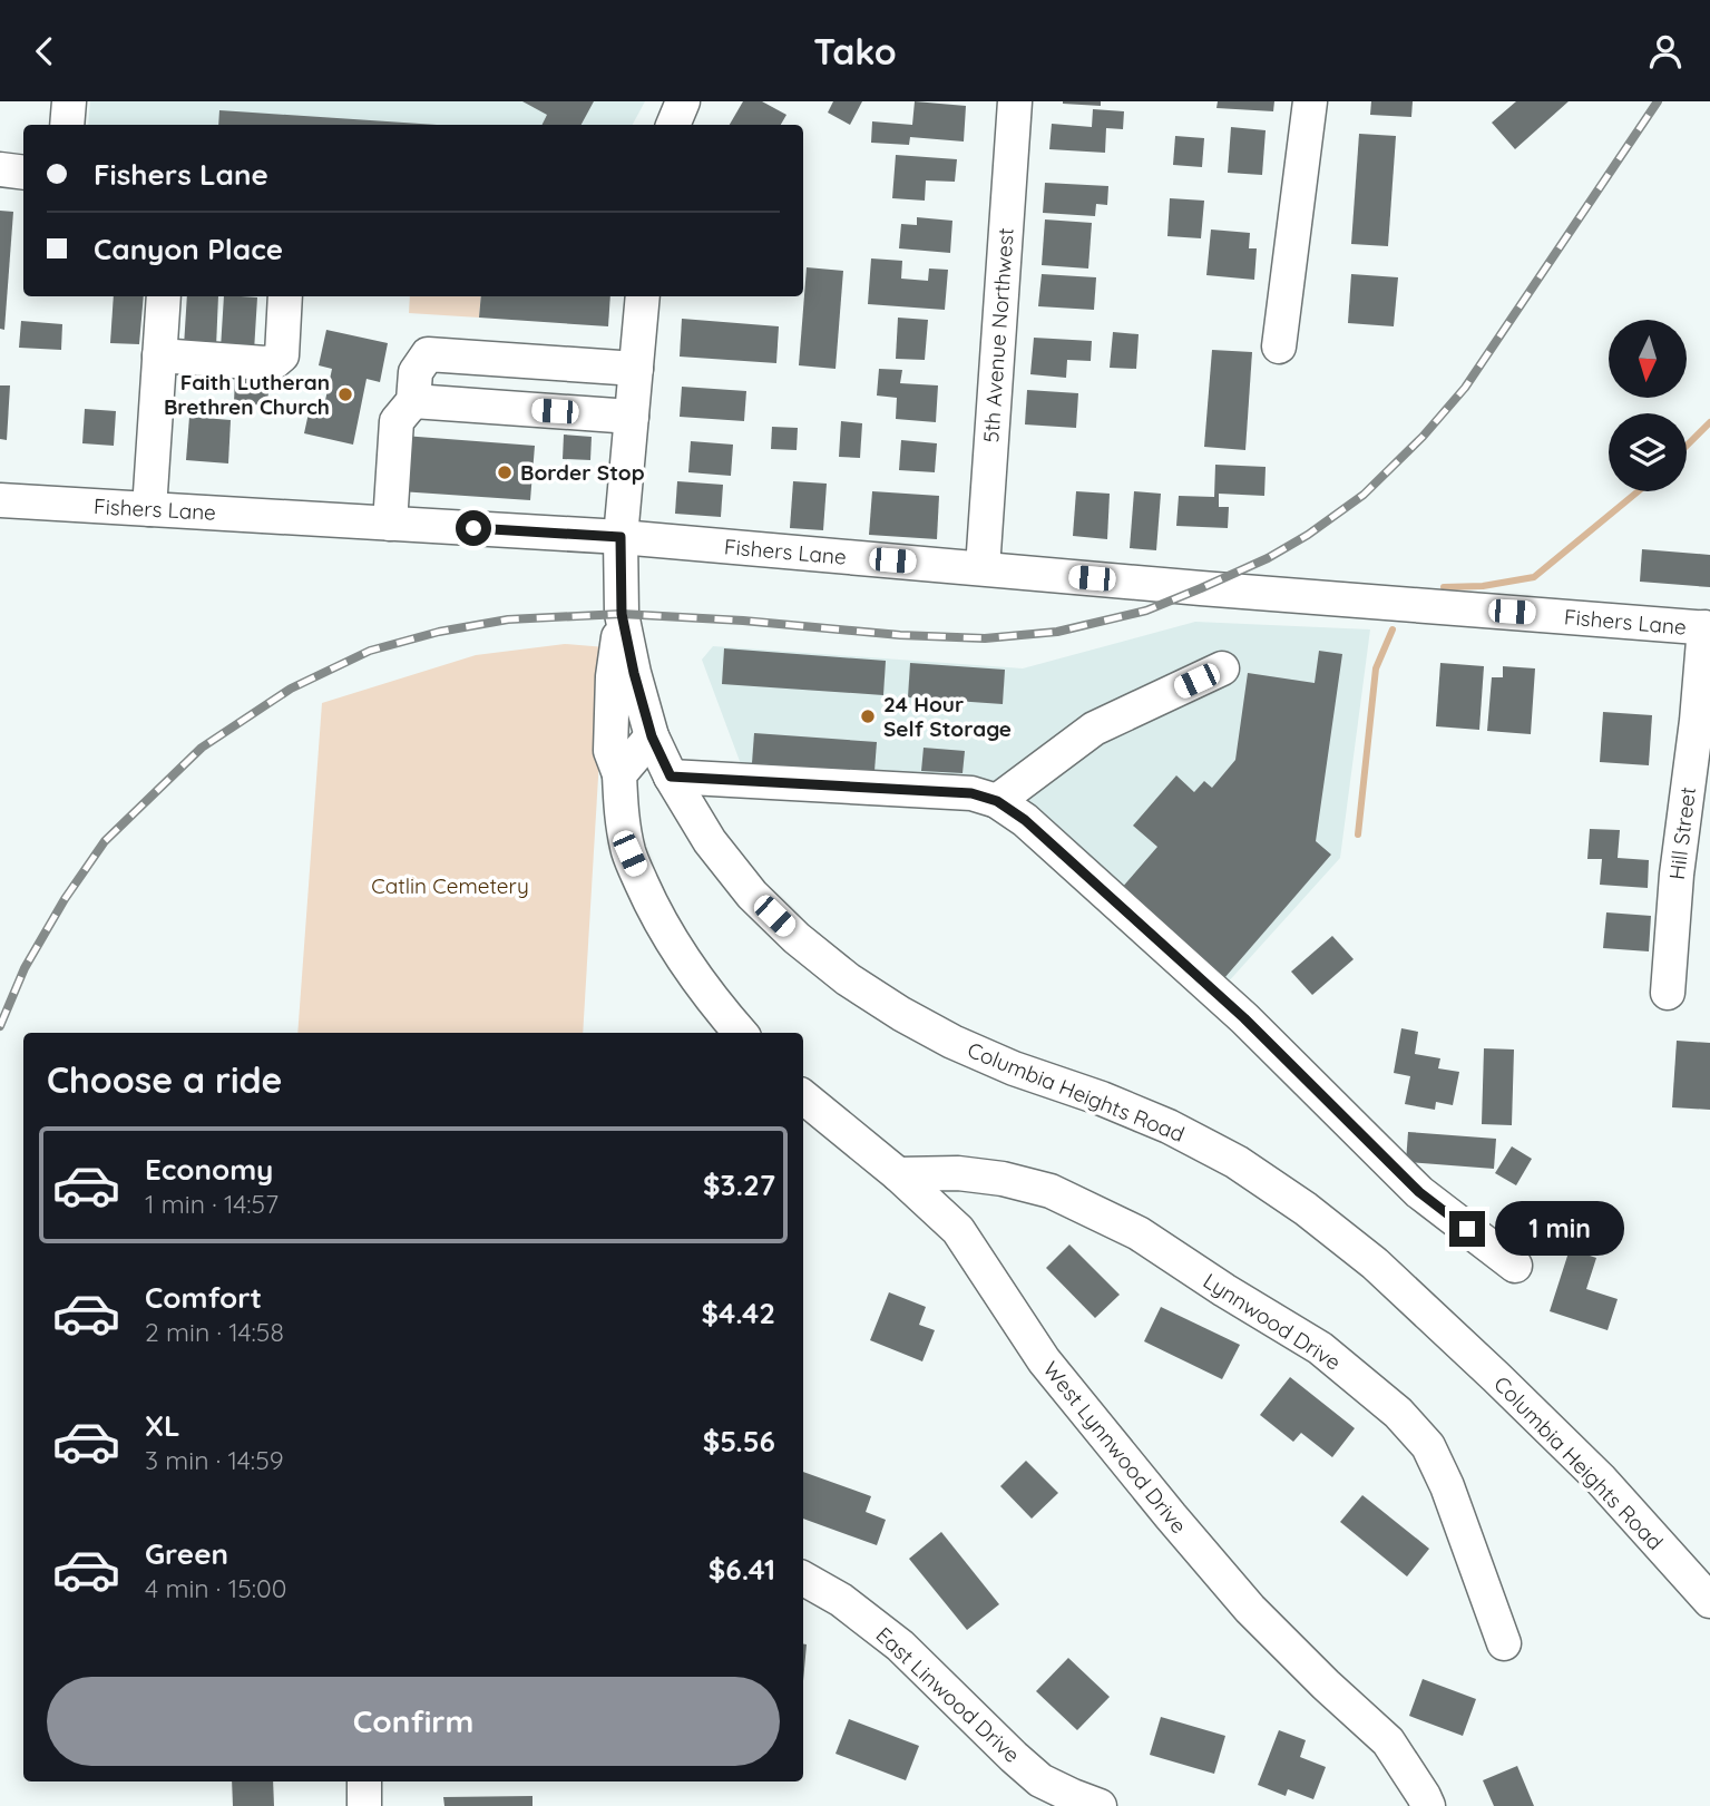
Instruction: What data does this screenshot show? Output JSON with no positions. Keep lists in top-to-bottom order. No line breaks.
{"streets":{"street":["5th Avenue Northwest","Fishers Lane","Hill Street","Columbia Heights Road","Lynnwood Drive","West Lynnwood Drive","East Linwood Drive"]},"crossings":[["5th Avenue Northwest","Fishers Lane"],["Fishers Lane","Hill Street"],["Fishers Lane","Columbia Heights Road"],["Lynnwood Drive","West Lynnwood Drive"]],"parks":["Catlin Cemetery"],"places":["Faith Lutheran Brethren Church","Border Stop","24 Hour Self Storage"],"north":"bottom","page":{"header":"Tako","banner":["Fishers Lane","Canyon Place"],"heading":"Choose a ride","list":[{"name":"Economy","note":"1 min · 14:57","value":"$3.27"},{"name":"Comfort","note":"2 min · 14:58","value":"$4.42"},{"name":"XL","note":"3 min · 14:59","value":"$5.56"},{"name":"Green","note":"4 min · 15:00","value":"$6.41"}],"bubble":"1 min","buttons":"Confirm"}}
